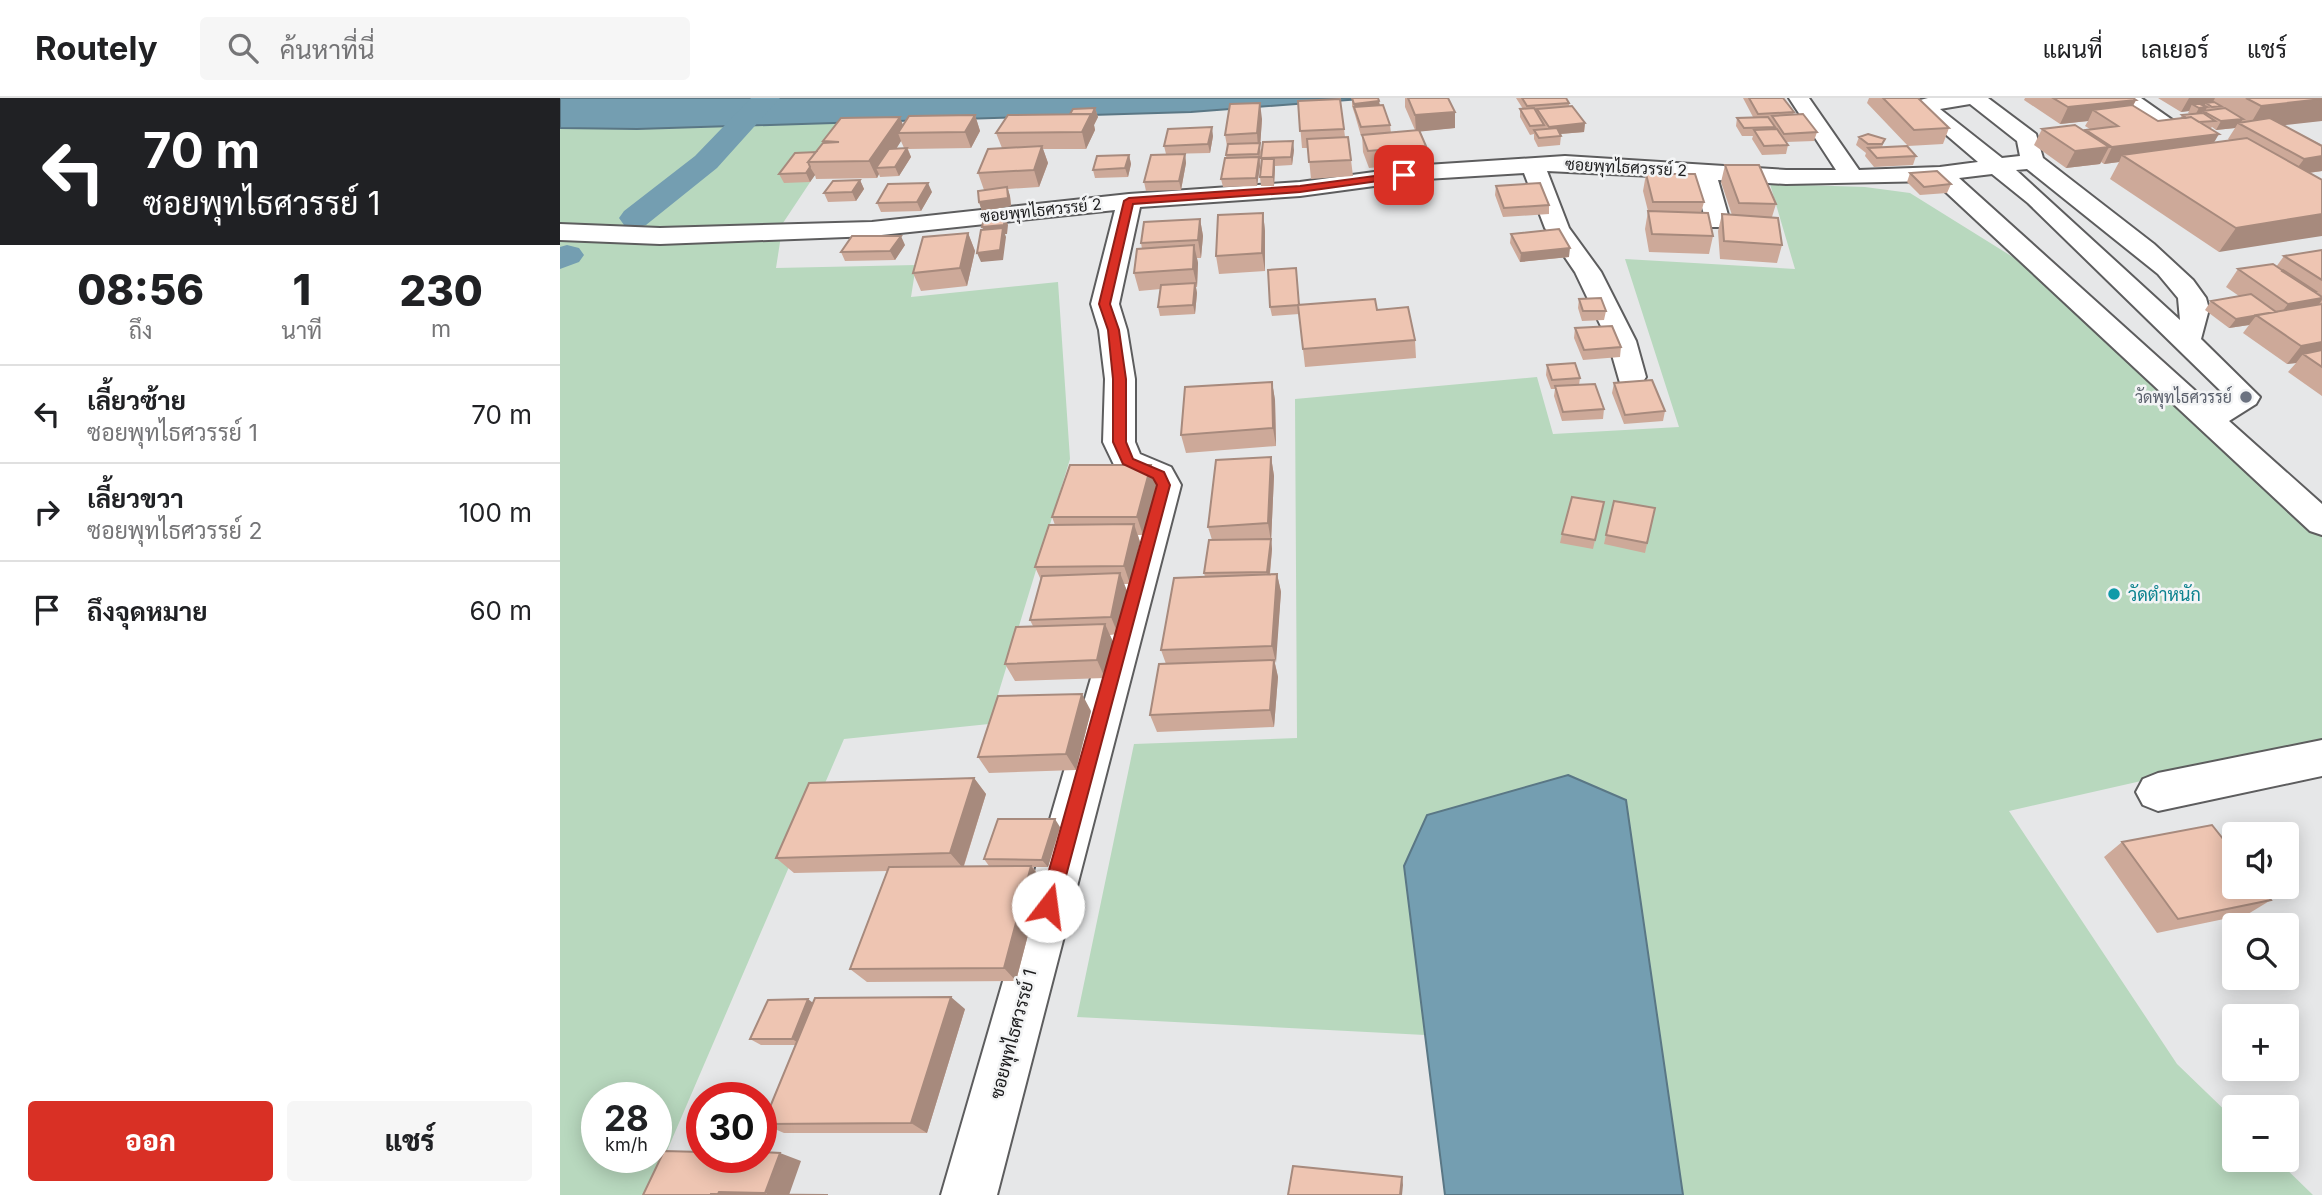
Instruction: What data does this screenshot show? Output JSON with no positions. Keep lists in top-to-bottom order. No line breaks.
{"streets":{"street":["ซอยพุทไธศวรรย์ 2","ซอยพุทไธศวรรย์ 1"]},"crossings":[["ซอยพุทไธศวรรย์ 2","ซอยพุทไธศวรรย์ 1"]],"places":["วัดพุทไธศวรรย์","วัดตำหนัก"],"page":{"header":"Routely","search":"ค้นหาที่นี่","nav":["แผนที่","เลเยอร์","แชร์"],"turn":["70 m","ซอยพุทไธศวรรย์ 1"],"eta":["08:56","ถึง","1","นาที","230","m"],"list":[{"name":"เลี้ยวซ้าย","note":"ซอยพุทไธศวรรย์ 1","value":"70 m"},{"name":"เลี้ยวขวา","note":"ซอยพุทไธศวรรย์ 2","value":"100 m"},{"name":"ถึงจุดหมาย","value":"60 m"}],"map_buttons":["+","−"],"speed":"28 km/h","limit":"30","buttons":["ออก","แชร์"]}}
